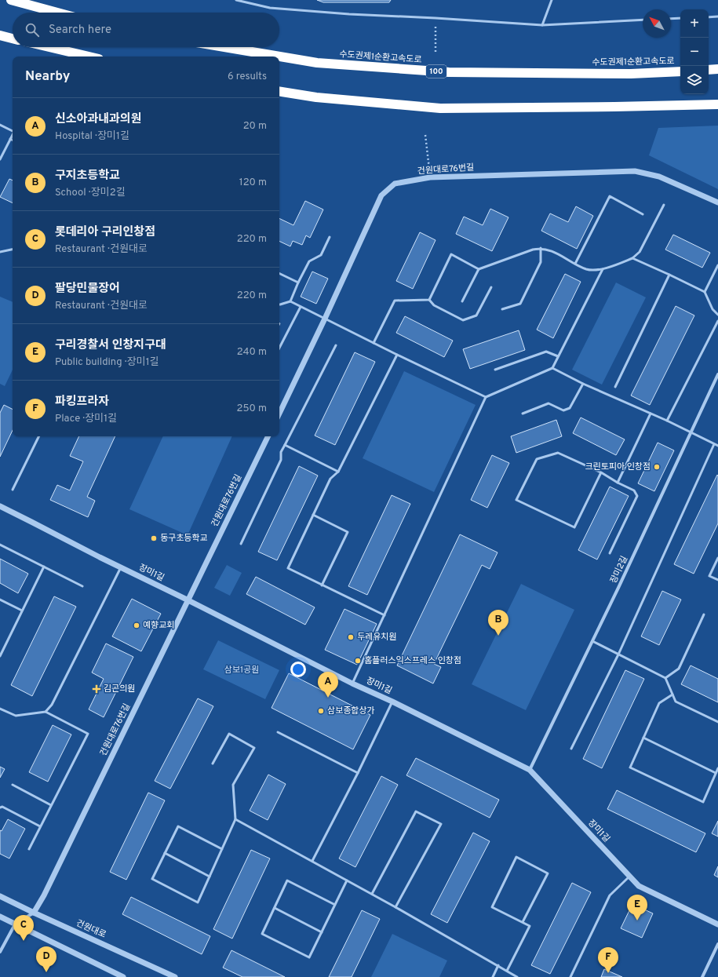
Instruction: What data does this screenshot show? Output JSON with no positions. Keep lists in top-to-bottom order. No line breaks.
{"streets":{"highway":["수도권제1순환고속도로","100"],"street":["건원대로76번길","장미2길","장미1길","건원대로"]},"crossings":[["건원대로76번길","장미1길"],["건원대로76번길","건원대로"],["장미2길","장미1길"]],"parks":["삼보1공원"],"places":{"other":["크린토피아 인창점","동구초등학교","예향교회","두레유치원","홈플러스익스프레스 인창점","삼보종합상가"],"health":["김곤의원"]},"north":"top left","page":{"map_buttons":["+","−"],"search":"Search here","heading":["Nearby","6 results"],"list":[{"mark":"A","name":"신소아과내과의원","note":"Hospital · 장미1길","value":"20 m"},{"mark":"B","name":"구지초등학교","note":"School · 장미2길","value":"120 m"},{"mark":"C","name":"롯데리아 구리인창점","note":"Restaurant · 건원대로","value":"220 m"},{"mark":"D","name":"팔당민물장어","note":"Restaurant · 건원대로","value":"220 m"},{"mark":"E","name":"구리경찰서 인창지구대","note":"Public building · 장미1길","value":"240 m"},{"mark":"F","name":"파킹프라자","note":"Place · 장미1길","value":"250 m"}],"pins":["B","A","E","C","D","F"]}}
